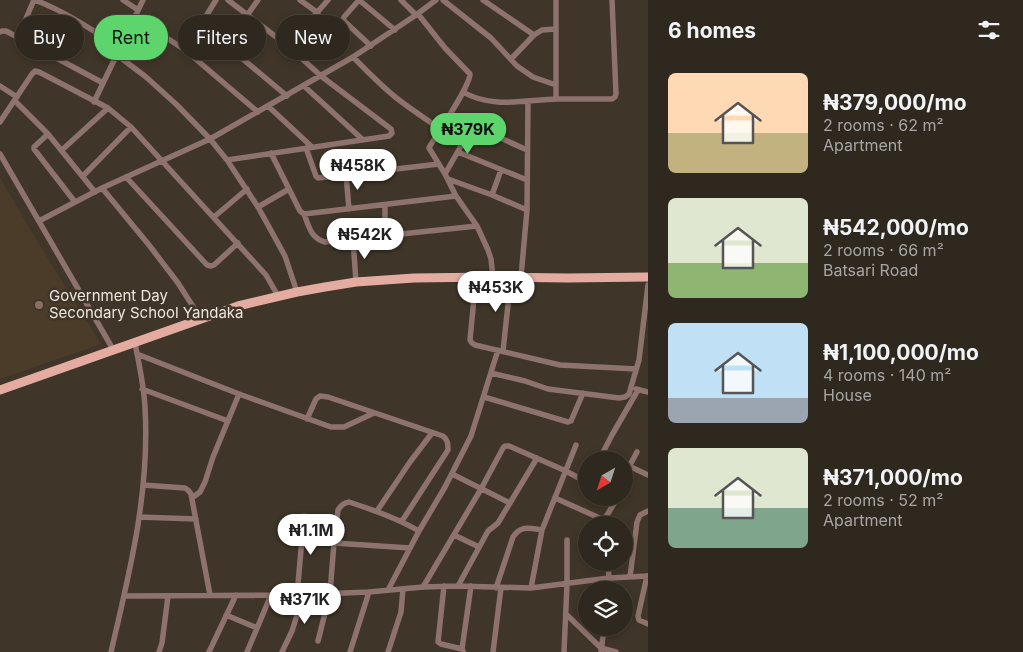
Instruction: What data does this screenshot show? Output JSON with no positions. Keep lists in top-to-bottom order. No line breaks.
{"places":["Government Day Secondary School Yandaka"],"north":"bottom left","page":{"heading":"6 homes","chip":["Buy","Rent","Filters","New"],"list":[{"name":"₦379,000/mo","note":"2 rooms · 62 m² · Apartment"},{"name":"₦542,000/mo","note":"2 rooms · 66 m² · Batsari Road"},{"name":"₦1,100,000/mo","note":"4 rooms · 140 m² · House"},{"name":"₦371,000/mo","note":"2 rooms · 52 m² · Apartment"}],"price":["₦379K","₦458K","₦542K","₦453K","₦1.1M","₦371K"]}}
